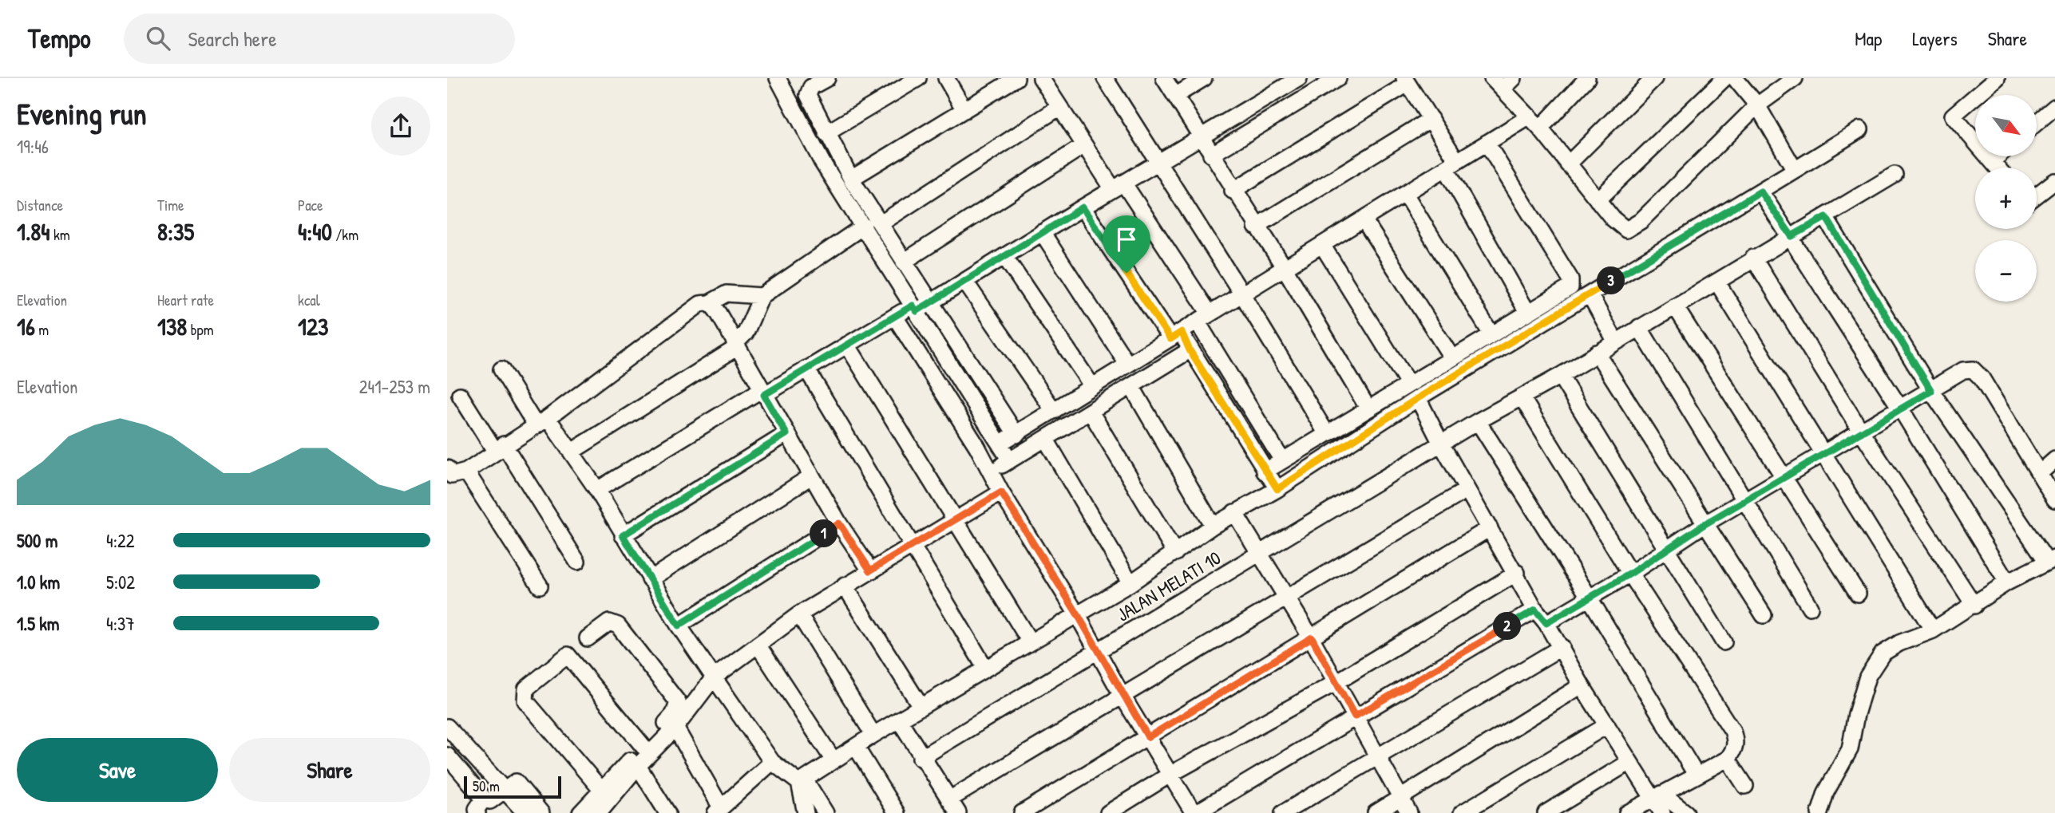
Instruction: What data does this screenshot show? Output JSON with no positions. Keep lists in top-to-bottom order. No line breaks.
{"streets":{"street":["JALAN MELATI 10"]},"scale_bar":"50 m","north":"bottom right","page":{"header":"Tempo","search":"Search here","nav":["Map","Layers","Share"],"heading":["Evening run","19:46"],"map_buttons":["+","−"],"stats":[["Distance","1.84 km"],["Time","8:35"],["Pace","4:40 /km"],["Elevation","16 m"],["Heart rate","138 bpm"],["kcal","123"]],"pins":["3","1","2"],"chart":["Elevation","241–253 m"],"list":[{"name":"500 m","note":"4:22"},{"name":"1.0 km","note":"5:02"},{"name":"1.5 km","note":"4:37"}],"buttons":["Save","Share"],"scale":"50 m"}}
